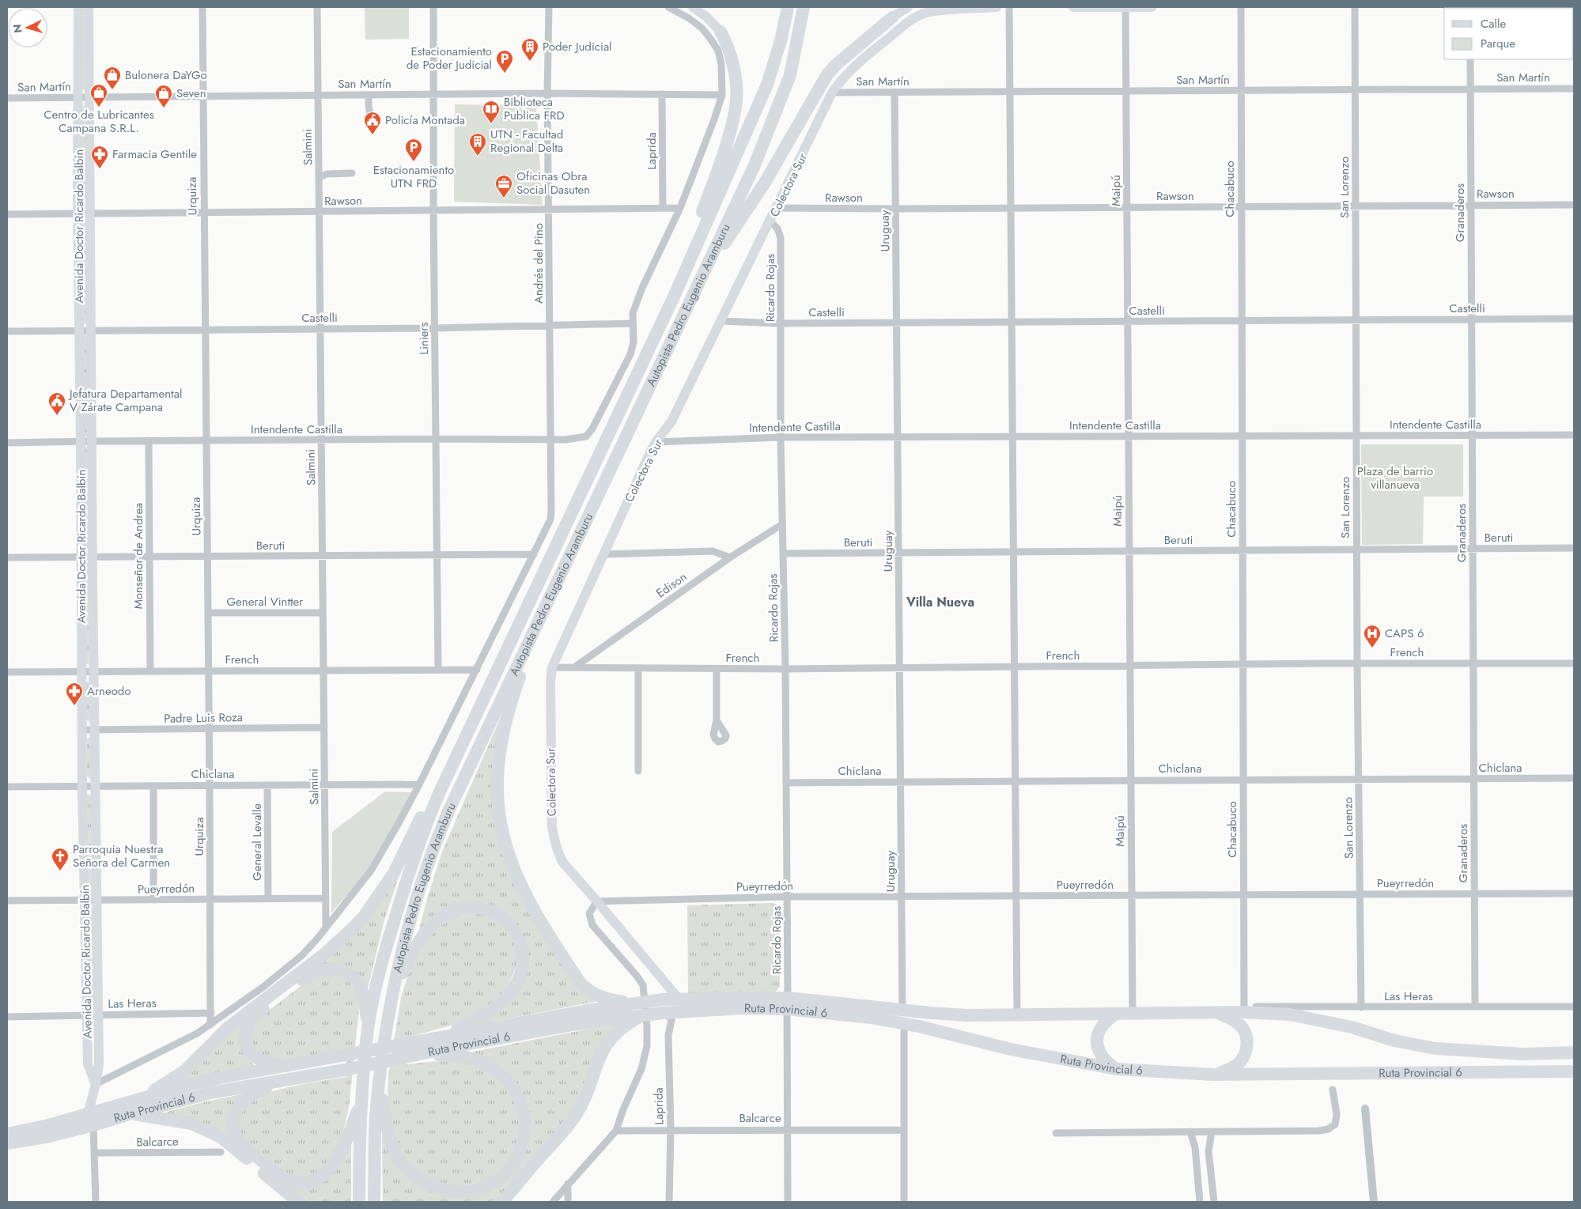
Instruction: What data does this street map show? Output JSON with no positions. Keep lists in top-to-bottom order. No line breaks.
{"streets":{"highway":["Autopista Pedro Eugenio Aramburu","Ruta Provincial 6"],"main road":["Colectora Sur","Avenida Doctor Ricardo Balbín"],"street":["San Martín","Salmini","Laprida","San Lorenzo","Chacabuco","Maipú","Rawson","Urquiza","Granaderos","Uruguay","Andrés del Pino","Ricardo Rojas","Castelli","Liniers","Intendente Castilla","Beruti","Monseñor de Andrea","Edison","General Vintter","French","Padre Luis Roza","Chiclana","General Levalle","Pueyrredón","Las Heras","Balcarce"]},"crossings":[["San Martín","Salmini"],["San Martín","Laprida"],["San Martín","Colectora Sur"],["San Martín","San Lorenzo"],["San Martín","Chacabuco"],["San Martín","Maipú"],["San Martín","Urquiza"],["San Martín","Granaderos"],["San Martín","Avenida Doctor Ricardo Balbín"],["San Martín","Uruguay"],["San Martín","Andrés del Pino"],["San Martín","Liniers"],["Salmini","Rawson"],["Salmini","Castelli"],["Salmini","Intendente Castilla"],["Salmini","Beruti"],["Salmini","General Vintter"],["Salmini","French"],["Salmini","Padre Luis Roza"],["Salmini","Chiclana"],["Salmini","Pueyrredón"],["Laprida","Rawson"],["Laprida","Ruta Provincial 6"],["Laprida","Balcarce"],["Colectora Sur","Rawson"],["Colectora Sur","Ricardo Rojas"],["Colectora Sur","Castelli"],["Colectora Sur","Intendente Castilla"],["Colectora Sur","French"],["Colectora Sur","Pueyrredón"],["Colectora Sur","Ruta Provincial 6"],["San Lorenzo","Rawson"],["San Lorenzo","Castelli"],["San Lorenzo","Intendente Castilla"],["San Lorenzo","Beruti"],["San Lorenzo","French"],["San Lorenzo","Chiclana"],["San Lorenzo","Pueyrredón"],["San Lorenzo","Las Heras"],["Chacabuco","Rawson"],["Chacabuco","Castelli"],["Chacabuco","Intendente Castilla"],["Chacabuco","Beruti"],["Chacabuco","French"],["Chacabuco","Chiclana"],["Chacabuco","Pueyrredón"],["Chacabuco","Las Heras"],["Chacabuco","Ruta Provincial 6"],["Maipú","Rawson"],["Maipú","Castelli"],["Maipú","Intendente Castilla"],["Maipú","Beruti"],["Maipú","French"],["Maipú","Chiclana"],["Maipú","Pueyrredón"],["Maipú","Ruta Provincial 6"],["Rawson","Urquiza"],["Rawson","Granaderos"],["Rawson","Avenida Doctor Ricardo Balbín"],["Rawson","Uruguay"],["Rawson","Andrés del Pino"],["Rawson","Liniers"],["Urquiza","Castelli"],["Urquiza","Intendente Castilla"],["Urquiza","Beruti"],["Urquiza","General Vintter"],["Urquiza","French"],["Urquiza","Padre Luis Roza"],["Urquiza","Chiclana"],["Urquiza","Pueyrredón"],["Urquiza","Las Heras"],["Granaderos","Castelli"],["Granaderos","Intendente Castilla"],["Granaderos","Beruti"],["Granaderos","French"],["Granaderos","Chiclana"],["Granaderos","Pueyrredón"],["Granaderos","Las Heras"],["Avenida Doctor Ricardo Balbín","Castelli"],["Avenida Doctor Ricardo Balbín","Intendente Castilla"],["Avenida Doctor Ricardo Balbín","Beruti"],["Avenida Doctor Ricardo Balbín","French"],["Avenida Doctor Ricardo Balbín","Padre Luis Roza"],["Avenida Doctor Ricardo Balbín","Chiclana"],["Avenida Doctor Ricardo Balbín","Pueyrredón"],["Avenida Doctor Ricardo Balbín","Las Heras"],["Avenida Doctor Ricardo Balbín","Ruta Provincial 6"],["Uruguay","Castelli"],["Uruguay","Intendente Castilla"],["Uruguay","Beruti"],["Uruguay","French"],["Uruguay","Chiclana"],["Uruguay","Pueyrredón"],["Uruguay","Ruta Provincial 6"],["Andrés del Pino","Castelli"],["Andrés del Pino","Intendente Castilla"],["Andrés del Pino","Beruti"],["Ricardo Rojas","Castelli"],["Ricardo Rojas","Intendente Castilla"],["Ricardo Rojas","Beruti"],["Ricardo Rojas","Edison"],["Ricardo Rojas","French"],["Ricardo Rojas","Chiclana"],["Ricardo Rojas","Pueyrredón"],["Ricardo Rojas","Ruta Provincial 6"],["Ricardo Rojas","Balcarce"],["Castelli","Liniers"],["Castelli","Intendente Castilla"],["Liniers","Intendente Castilla"],["Liniers","Beruti"],["Liniers","French"],["Intendente Castilla","Monseñor de Andrea"],["Beruti","Monseñor de Andrea"],["Monseñor de Andrea","French"],["Edison","French"],["Chiclana","General Levalle"],["General Levalle","Pueyrredón"],["Las Heras","Ruta Provincial 6"]],"districts":["Villa Nueva"],"parks":["Plaza de barrio villanueva"],"places":{"building":["Poder Judicial","UTN - Facultad Regional Delta"],"parking":["Estacionamiento de Poder Judicial","Estacionamiento UTN FRD"],"shop":["Bulonera DaYGo","Centro de Lubricantes Campana S.R.L.","Seven"],"library":["Biblioteca Publica FRD"],"public building":["Policía Montada","Jefatura Departamental V Zárate Campana"],"pharmacy":["Farmacia Gentile","Arneodo"],"office":["Oficinas Obra Social Dasuten"],"hospital":["CAPS 6"],"church":["Parroquia Nuestra Señora del Carmen"]},"legend":["Calle","Parque"],"north":"left"}
